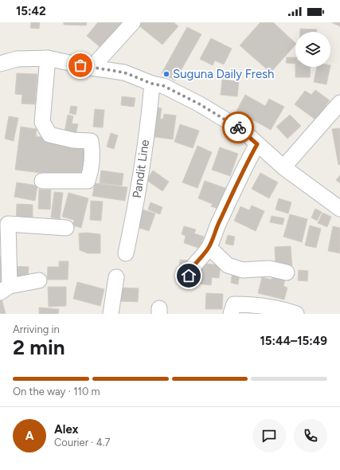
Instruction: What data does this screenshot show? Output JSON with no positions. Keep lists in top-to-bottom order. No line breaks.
{"streets":{"street":["Pandit Line"]},"places":["Suguna Daily Fresh"],"page":{"status":"15:42","heading":["2 min","Arriving in","15:44–15:49"],"panel":["Alex","Courier · 4.7"],"bar":"On the way · 110 m","round":"A"}}
